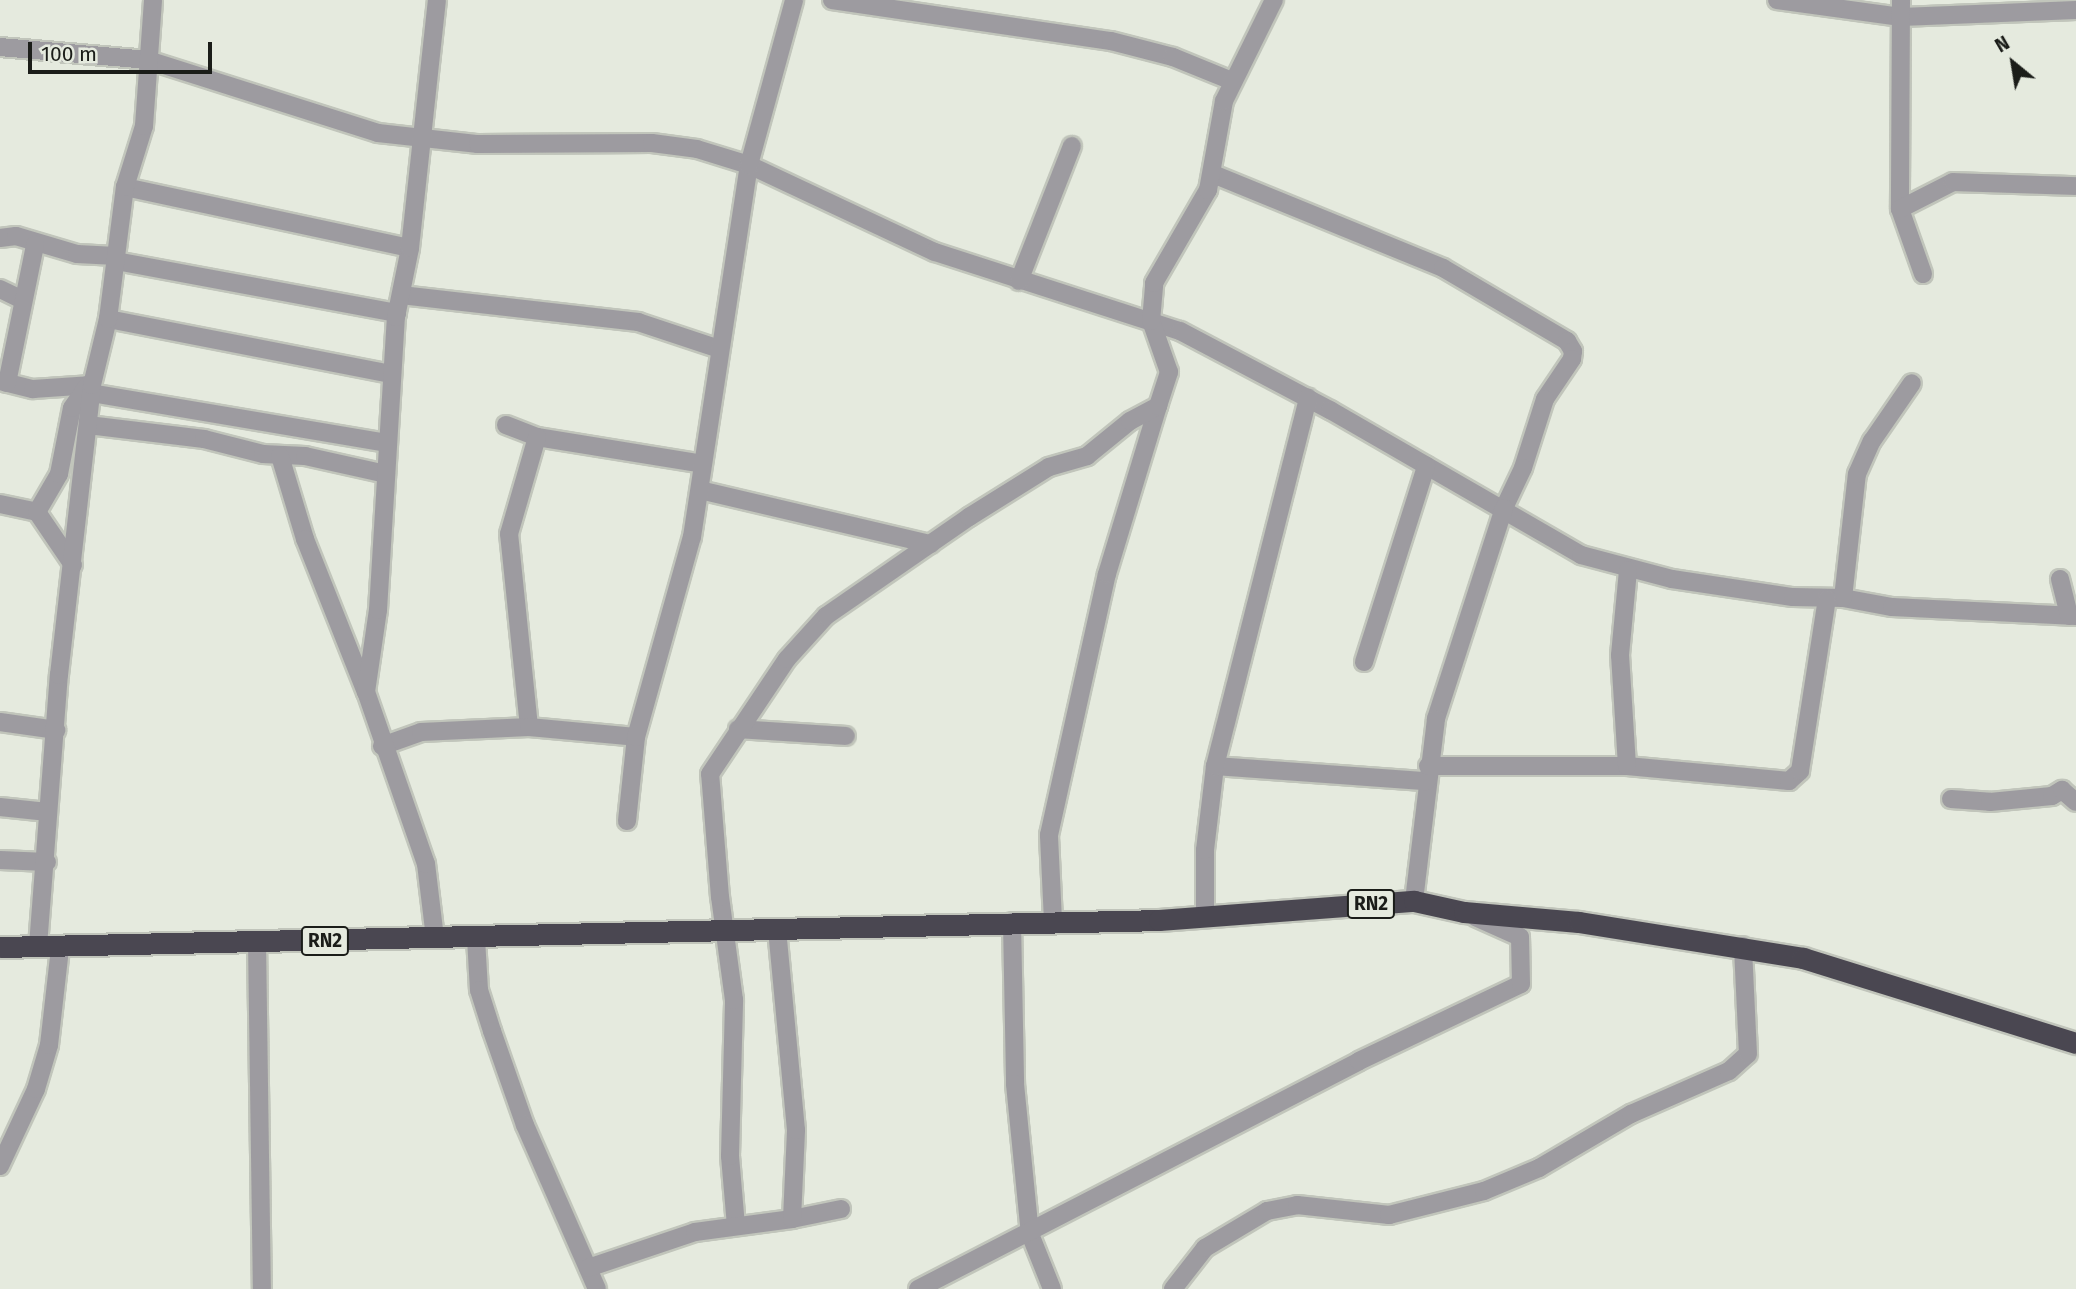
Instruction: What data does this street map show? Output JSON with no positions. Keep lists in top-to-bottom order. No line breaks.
{"streets":{"highway":["RN2"]},"scale_bar":"100 m","north":"top left"}
